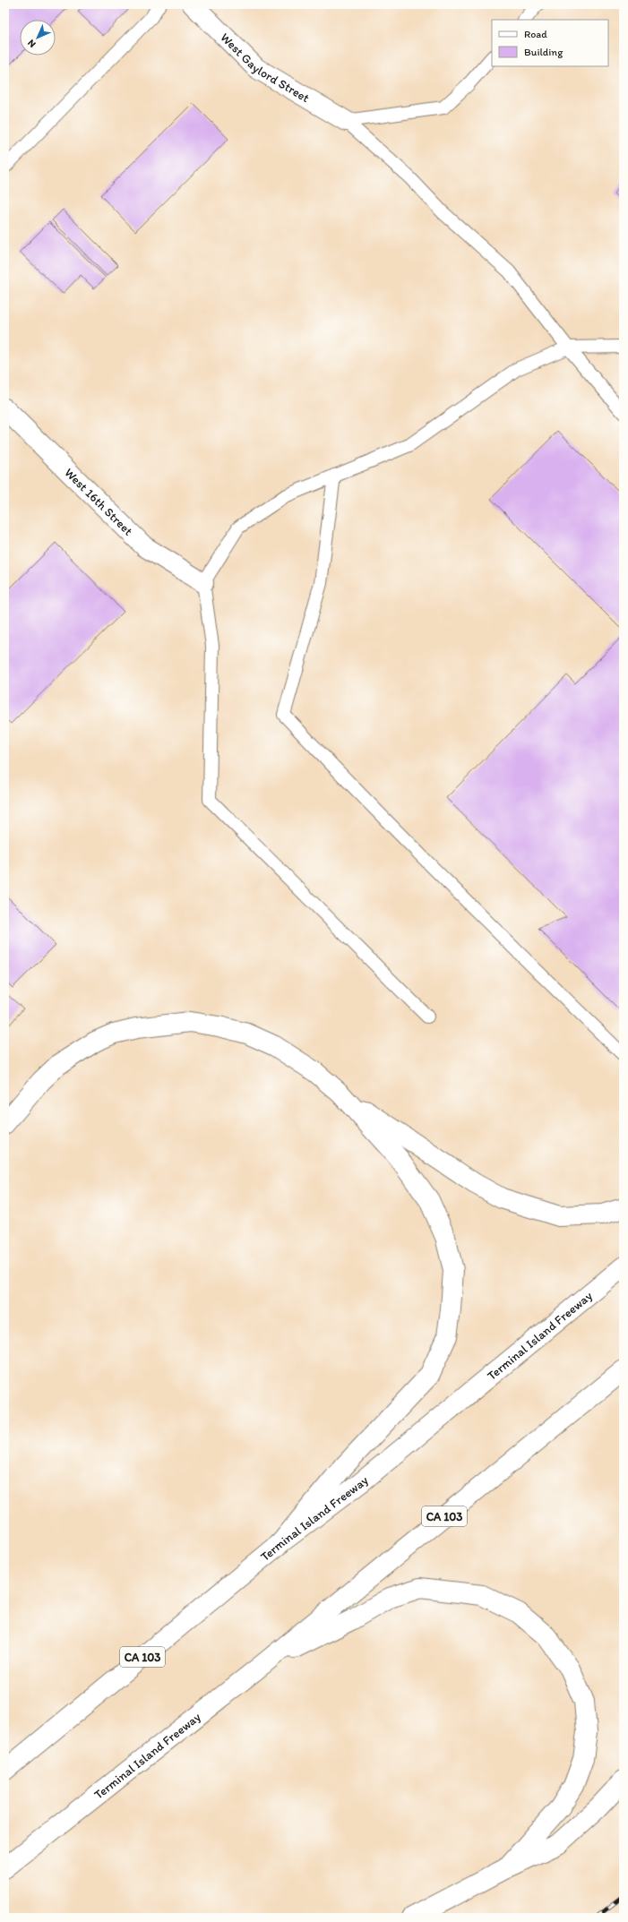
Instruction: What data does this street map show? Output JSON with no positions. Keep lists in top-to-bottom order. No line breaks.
{"streets":{"main road":["West Gaylord Street","West 16th Street","Terminal Island Freeway","CA 103"]},"legend":["Road","Building"],"north":"bottom left"}
